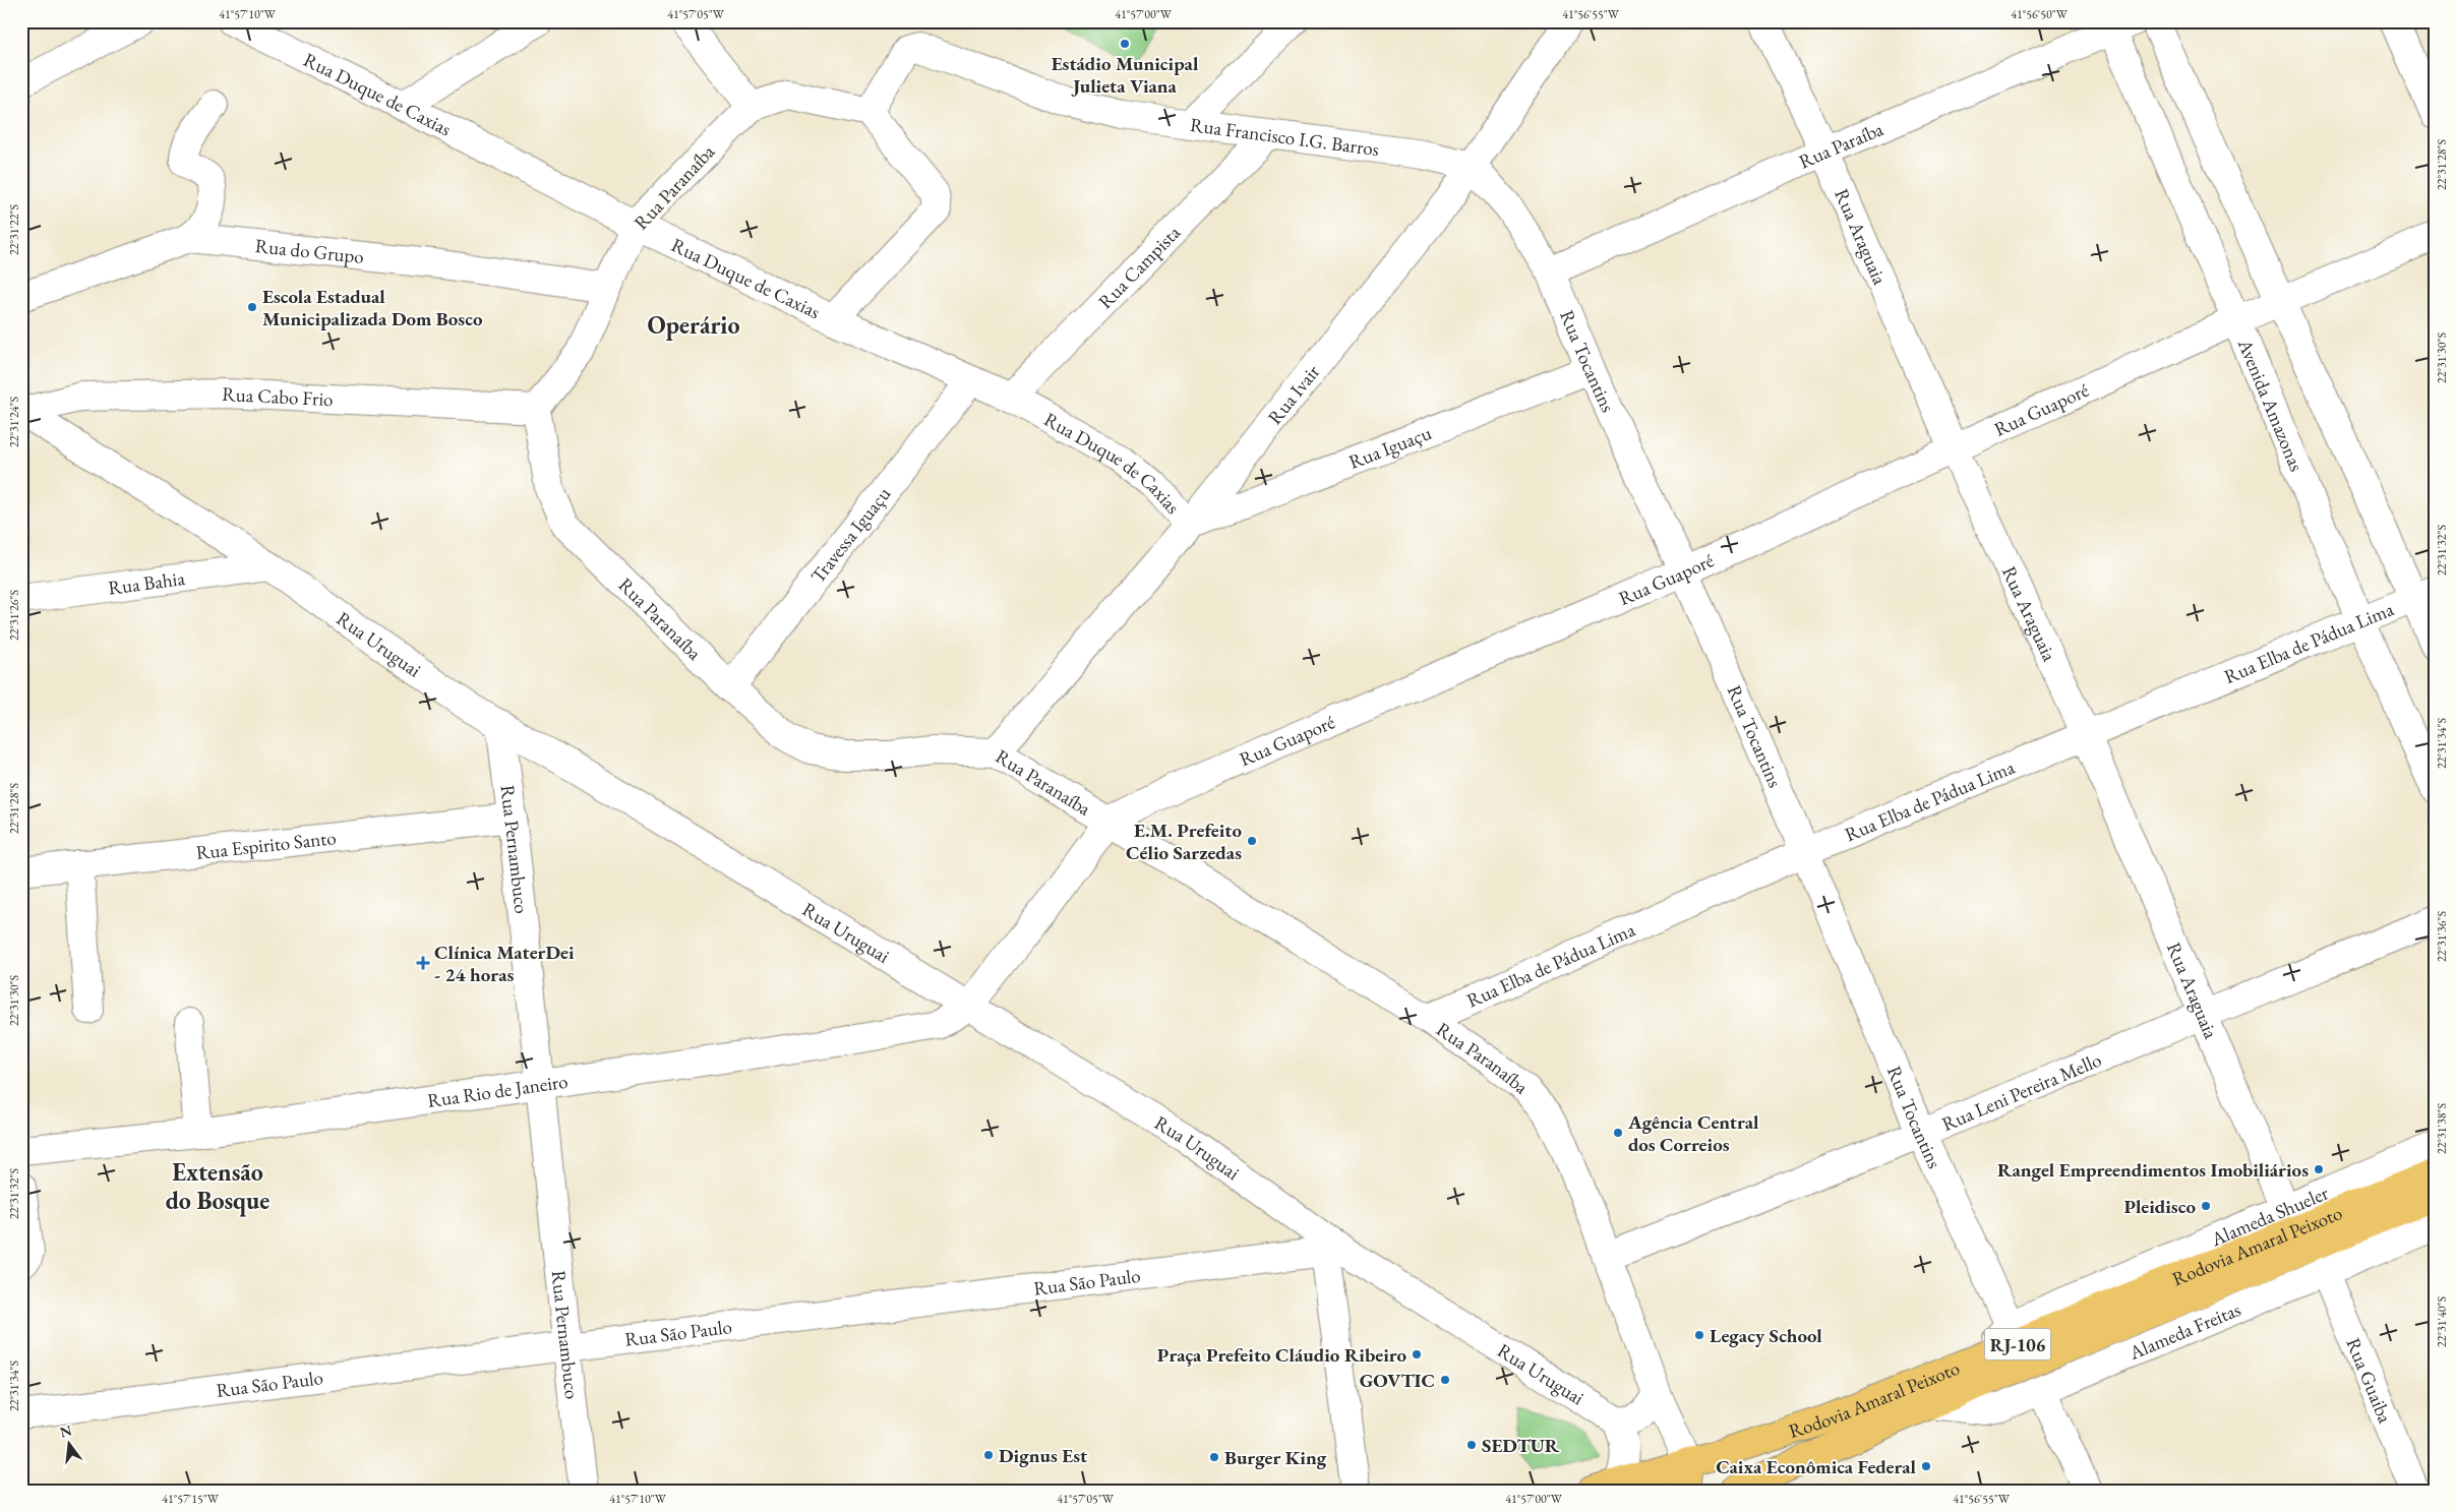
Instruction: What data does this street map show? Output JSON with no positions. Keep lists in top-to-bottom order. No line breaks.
{"streets":{"highway":["Rodovia Amaral Peixoto","RJ-106"],"street":["Rua Duque de Caxias","Rua Francisco I.G. Barros","Rua Paraíba","Rua Paranaíba","Rua Araguaia","Rua do Grupo","Rua Campista","Rua Tocantins","Rua Ivair","Rua Cabo Frio","Avenida Amazonas","Rua Guaporé","Rua Iguaçu","Travessa Iguaçu","Rua Bahia","Rua Elba de Pádua Lima","Rua Uruguai","Rua Espirito Santo","Rua Pernambuco","Rua Rio de Janeiro","Rua Leni Pereira Mello","Alameda Shueler","Rua São Paulo","Alameda Freitas","Rua Guaiba"]},"crossings":[["Rua Duque de Caxias","Rua Paranaíba"],["Rua Duque de Caxias","Rua Campista"],["Rua Duque de Caxias","Rua Ivair"],["Rua Duque de Caxias","Rua Iguaçu"],["Rua Duque de Caxias","Travessa Iguaçu"],["Rua Francisco I.G. Barros","Rua Campista"],["Rua Francisco I.G. Barros","Rua Tocantins"],["Rua Francisco I.G. Barros","Rua Ivair"],["Rua Paraíba","Rua Araguaia"],["Rua Paraíba","Rua Tocantins"],["Rua Paraíba","Avenida Amazonas"],["Rua Paranaíba","Rua do Grupo"],["Rua Paranaíba","Rua Ivair"],["Rua Paranaíba","Rua Cabo Frio"],["Rua Paranaíba","Rua Guaporé"],["Rua Paranaíba","Travessa Iguaçu"],["Rua Paranaíba","Rua Elba de Pádua Lima"],["Rua Paranaíba","Rua Leni Pereira Mello"],["Rua Paranaíba","Rodovia Amaral Peixoto"],["Rua Araguaia","Rua Guaporé"],["Rua Araguaia","Rua Elba de Pádua Lima"],["Rua Araguaia","Rua Leni Pereira Mello"],["Rua Araguaia","Alameda Shueler"],["Rua Tocantins","Rua Ivair"],["Rua Tocantins","Rua Guaporé"],["Rua Tocantins","Rua Iguaçu"],["Rua Tocantins","Rua Elba de Pádua Lima"],["Rua Tocantins","Rua Leni Pereira Mello"],["Rua Tocantins","Alameda Shueler"],["Rua Ivair","Rua Iguaçu"],["Rua Cabo Frio","Rua Uruguai"],["Avenida Amazonas","Rua Guaporé"],["Avenida Amazonas","Rua Elba de Pádua Lima"],["Rua Guaporé","Rua Uruguai"],["Rua Guaporé","Rua Rio de Janeiro"],["Rua Bahia","Rua Uruguai"],["Rua Uruguai","Rua Pernambuco"],["Rua Uruguai","Rua Rio de Janeiro"],["Rua Uruguai","Rua São Paulo"],["Rua Espirito Santo","Rua Pernambuco"],["Rua Pernambuco","Rua Rio de Janeiro"],["Rua Pernambuco","Rua São Paulo"],["Alameda Shueler","Rodovia Amaral Peixoto"],["Rodovia Amaral Peixoto","Alameda Freitas"],["Alameda Freitas","Rua Guaiba"]],"districts":["Operário","Extensão do Bosque"],"places":{"other":["Estádio Municipal Julieta Viana","Escola Estadual Municipalizada Dom Bosco","E.M. Prefeito Célio Sarzedas","Agência Central dos Correios","Rangel Empreendimentos Imobiliários","Pleidisco","Legacy School","Praça Prefeito Cláudio Ribeiro","GOVTIC","SEDTUR","Dignus Est","Burger King","Caixa Econômica Federal"],"health":["Clínica MaterDei - 24 horas"]},"north":"top","coordinates":["41°57'10\"W","41°57'05\"W","41°57'00\"W","41°56'55\"W","41°56'50\"W","22°31'28\"S","22°31'22\"S","22°31'30\"S","22°31'24\"S","22°31'32\"S","22°31'26\"S","22°31'34\"S","22°31'36\"S","22°31'38\"S","22°31'40\"S","41°57'15\"W"]}
